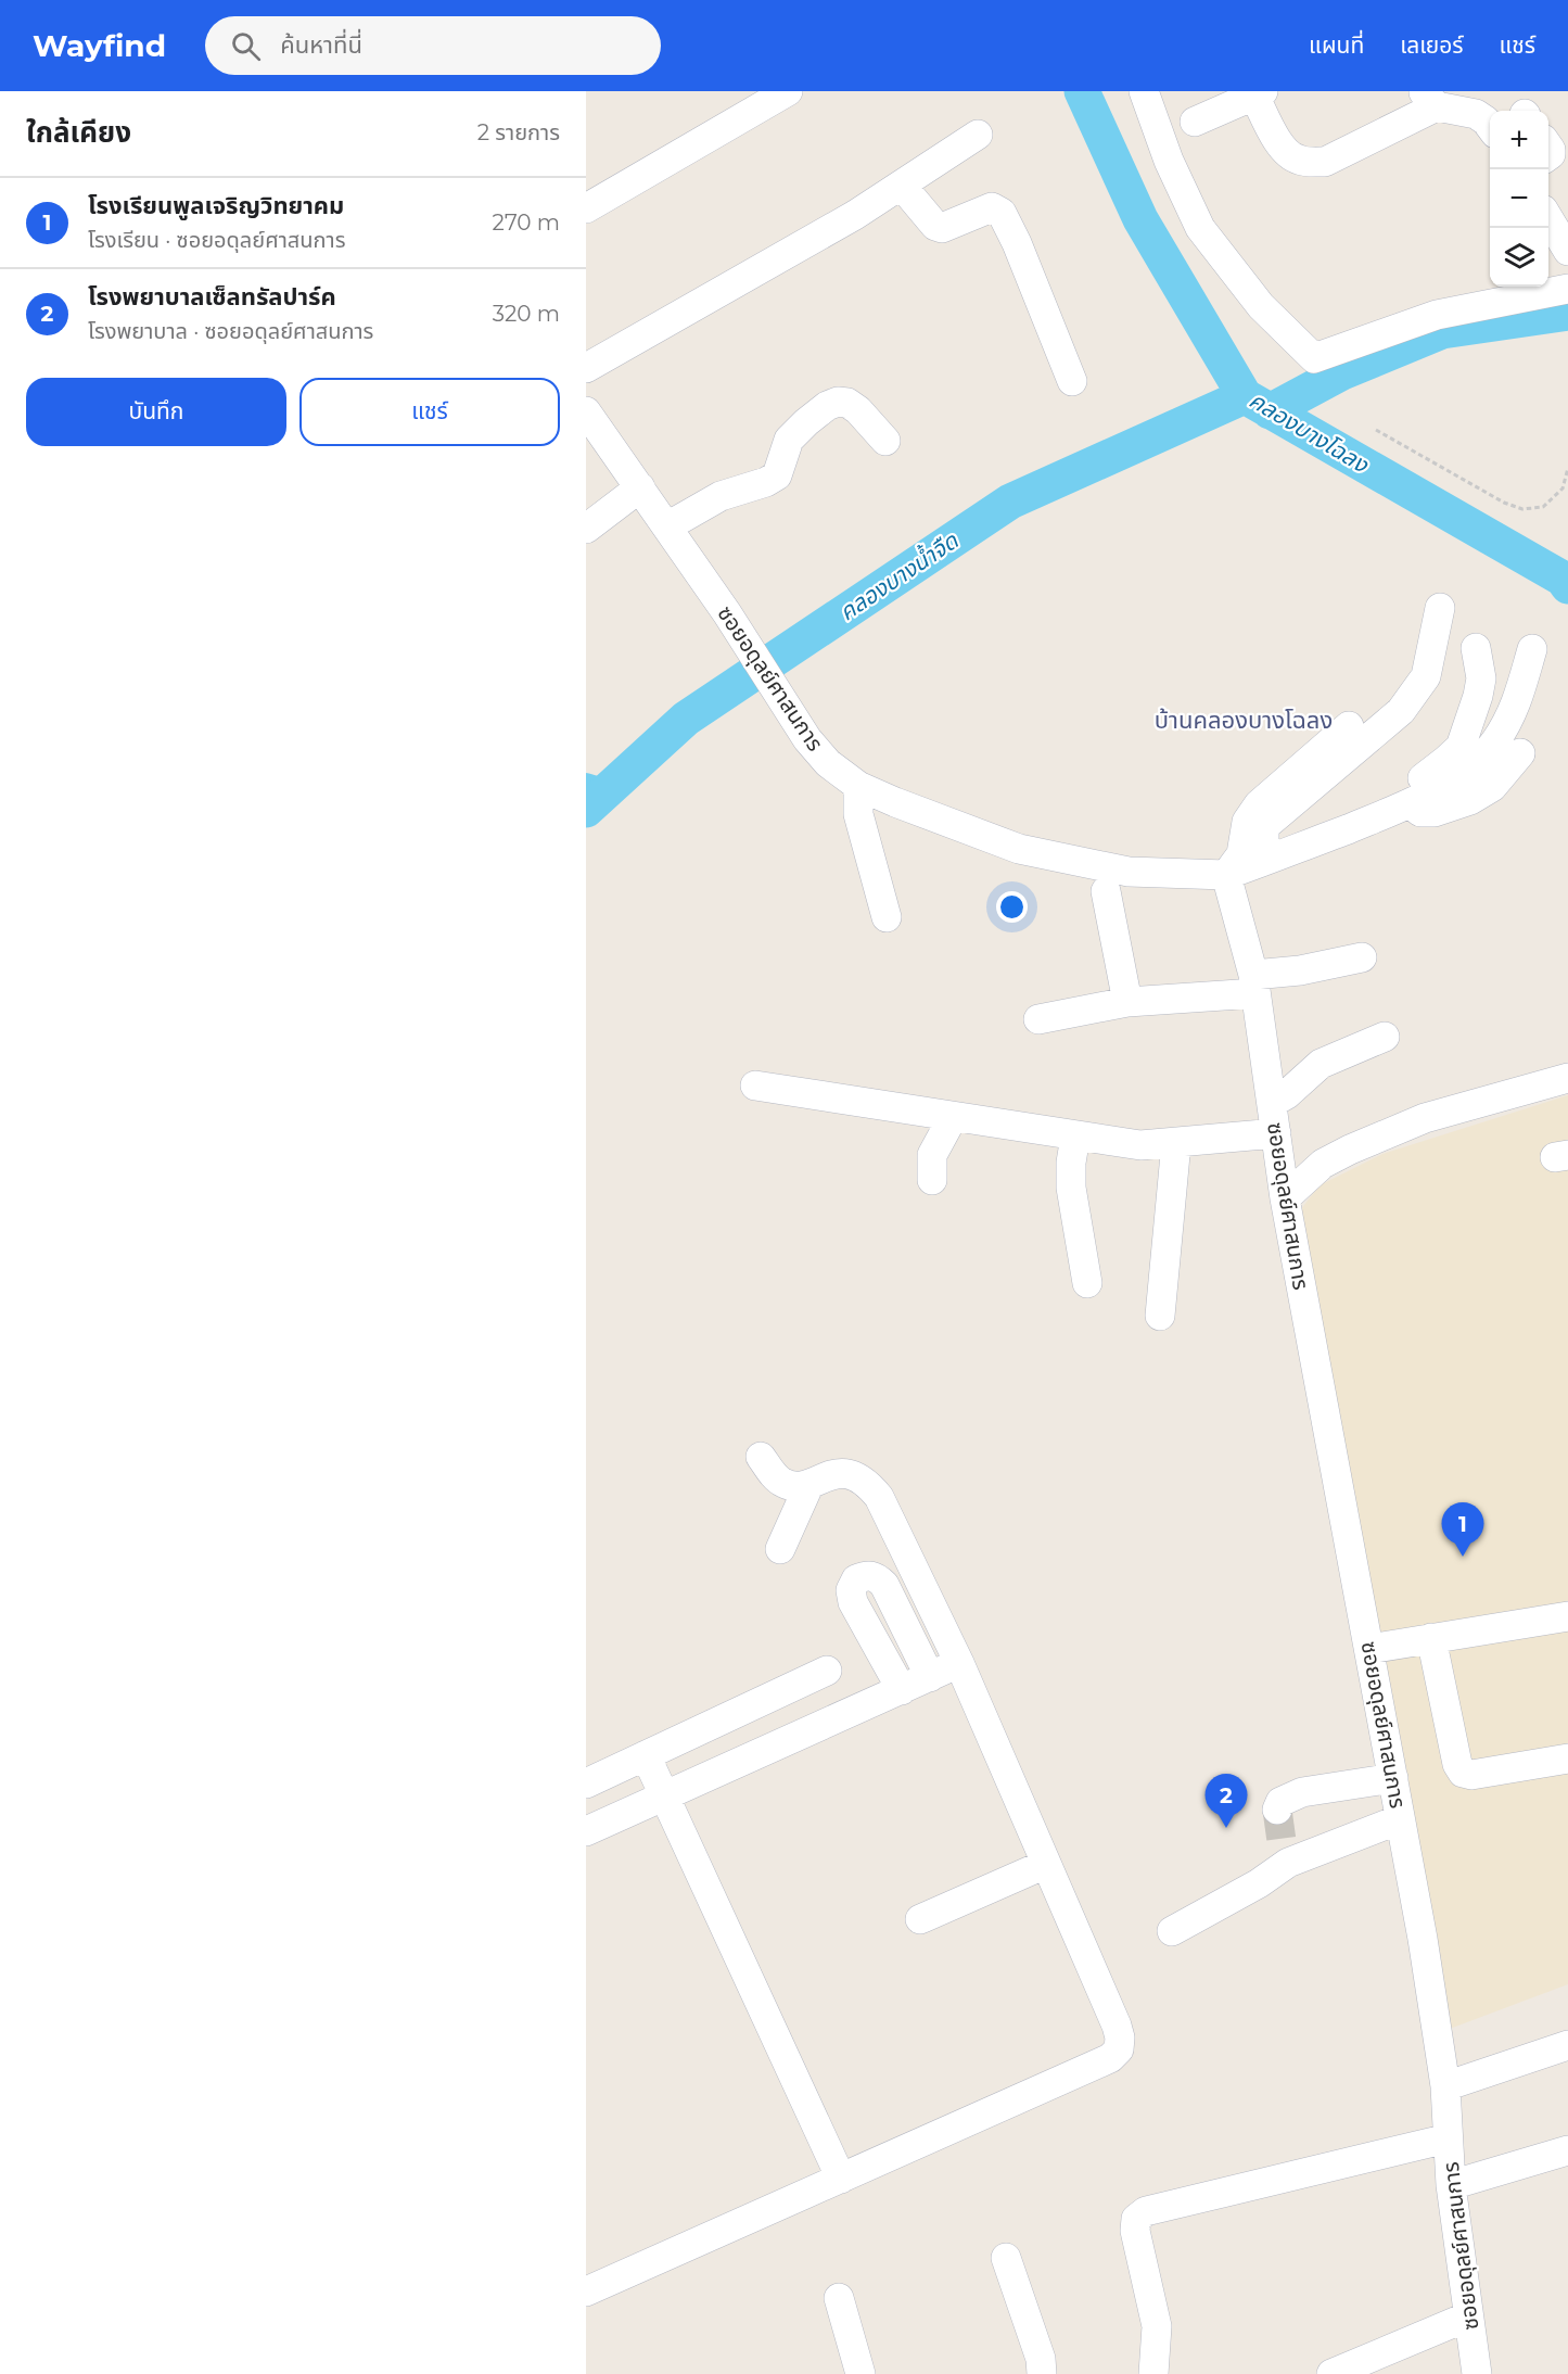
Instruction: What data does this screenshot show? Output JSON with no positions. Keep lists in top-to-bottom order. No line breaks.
{"streets":{"street":["ซอยอดุลย์ศาสนการ"]},"districts":["บ้านคลองบางโฉลง"],"water":["คลองบางโฉลง","คลองบางน้ำจืด"],"page":{"header":"Wayfind","search":"ค้นหาที่นี่","nav":["แผนที่","เลเยอร์","แชร์"],"heading":["ใกล้เคียง","2 รายการ"],"map_buttons":["+","−"],"list":[{"mark":"1","name":"โรงเรียนพูลเจริญวิทยาคม","note":"โรงเรียน · ซอยอดุลย์ศาสนการ","value":"270 m"},{"mark":"2","name":"โรงพยาบาลเซ็ลทรัลปาร์ค","note":"โรงพยาบาล · ซอยอดุลย์ศาสนการ","value":"320 m"}],"buttons":["บันทึก","แชร์"],"pins":["1","2"]}}
